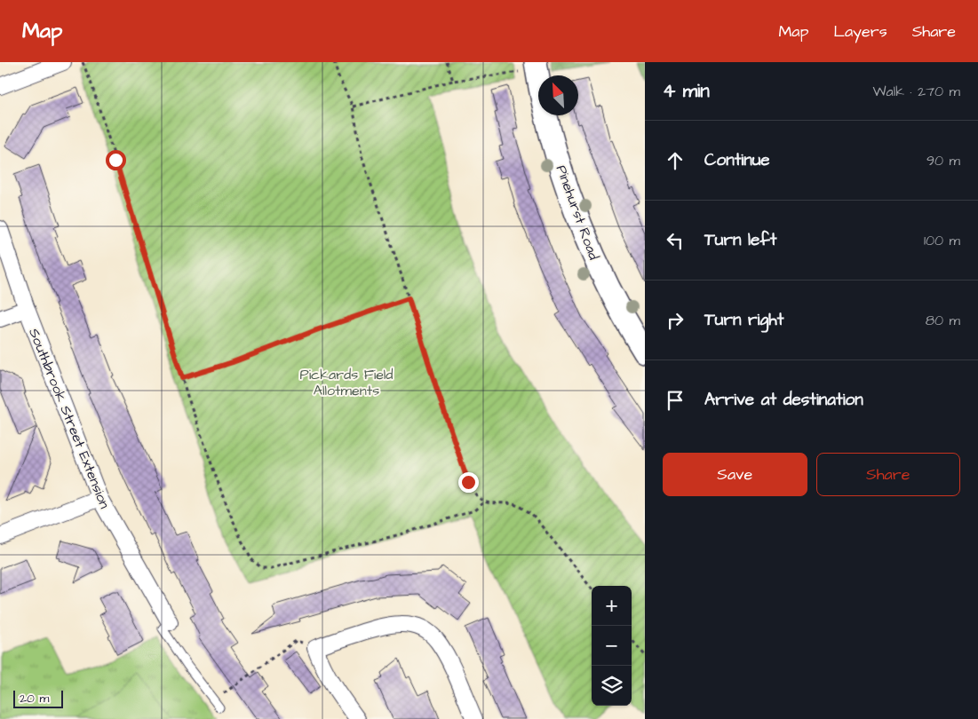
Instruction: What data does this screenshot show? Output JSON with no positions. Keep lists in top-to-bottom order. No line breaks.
{"streets":{"street":["Pinehurst Road","Southbrook Street Extension"]},"parks":["Pickards Field Allotments"],"scale_bar":"20 m","north":"top left","page":{"header":"Map","nav":["Map","Layers","Share"],"heading":["4 min","Walk · 270 m"],"list":[["Continue","90 m"],["Turn left","100 m"],["Turn right","80 m"],"Arrive at destination"],"buttons":["Save","Share"],"map_buttons":["+","−"],"scale":"20 m"}}
